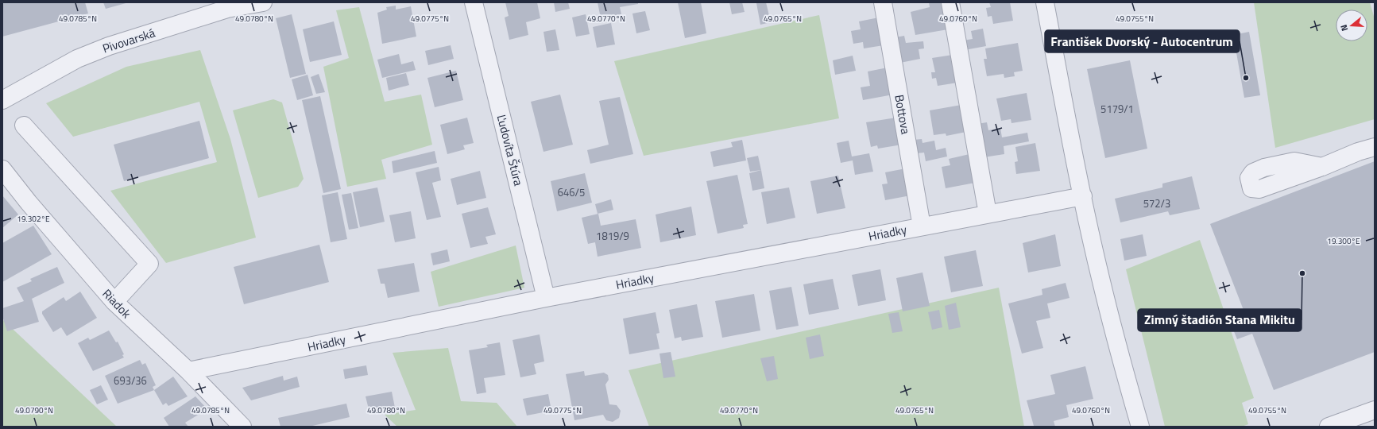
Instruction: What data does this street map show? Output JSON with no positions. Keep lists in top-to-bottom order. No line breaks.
{"streets":{"street":["Pivovarská","Bottova","Ľudovíta Štúra","Hriadky","Riadok"]},"crossings":[["Bottova","Hriadky"],["Ľudovíta Štúra","Hriadky"],["Hriadky","Riadok"]],"places":["František Dvorský - Autocentrum","Zimný štadión Stana Mikitu"],"house_numbers":["5179/1","646/5","572/3","1819/9","693/36"],"north":"left","coordinates":["49.0785°N","49.0780°N","49.0775°N","49.0770°N","49.0765°N","49.0760°N","49.0755°N","19.302°E","19.300°E","49.0790°N"]}
